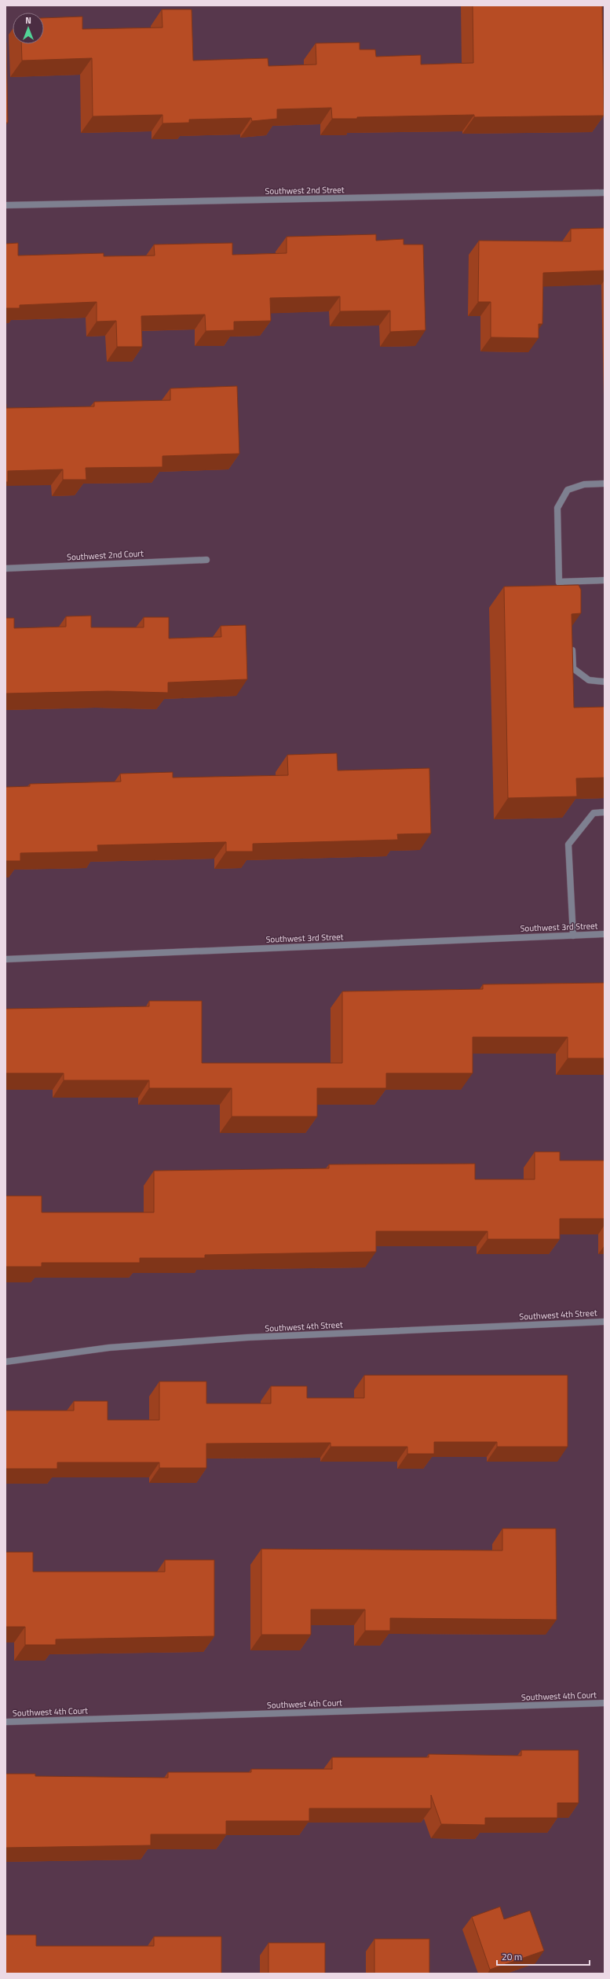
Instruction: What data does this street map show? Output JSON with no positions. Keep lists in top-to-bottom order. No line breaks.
{"streets":{"street":["Southwest 2nd Street","Southwest 2nd Court","Southwest 3rd Street","Southwest 4th Street","Southwest 4th Court"]},"scale_bar":"20 m","north":"top"}
